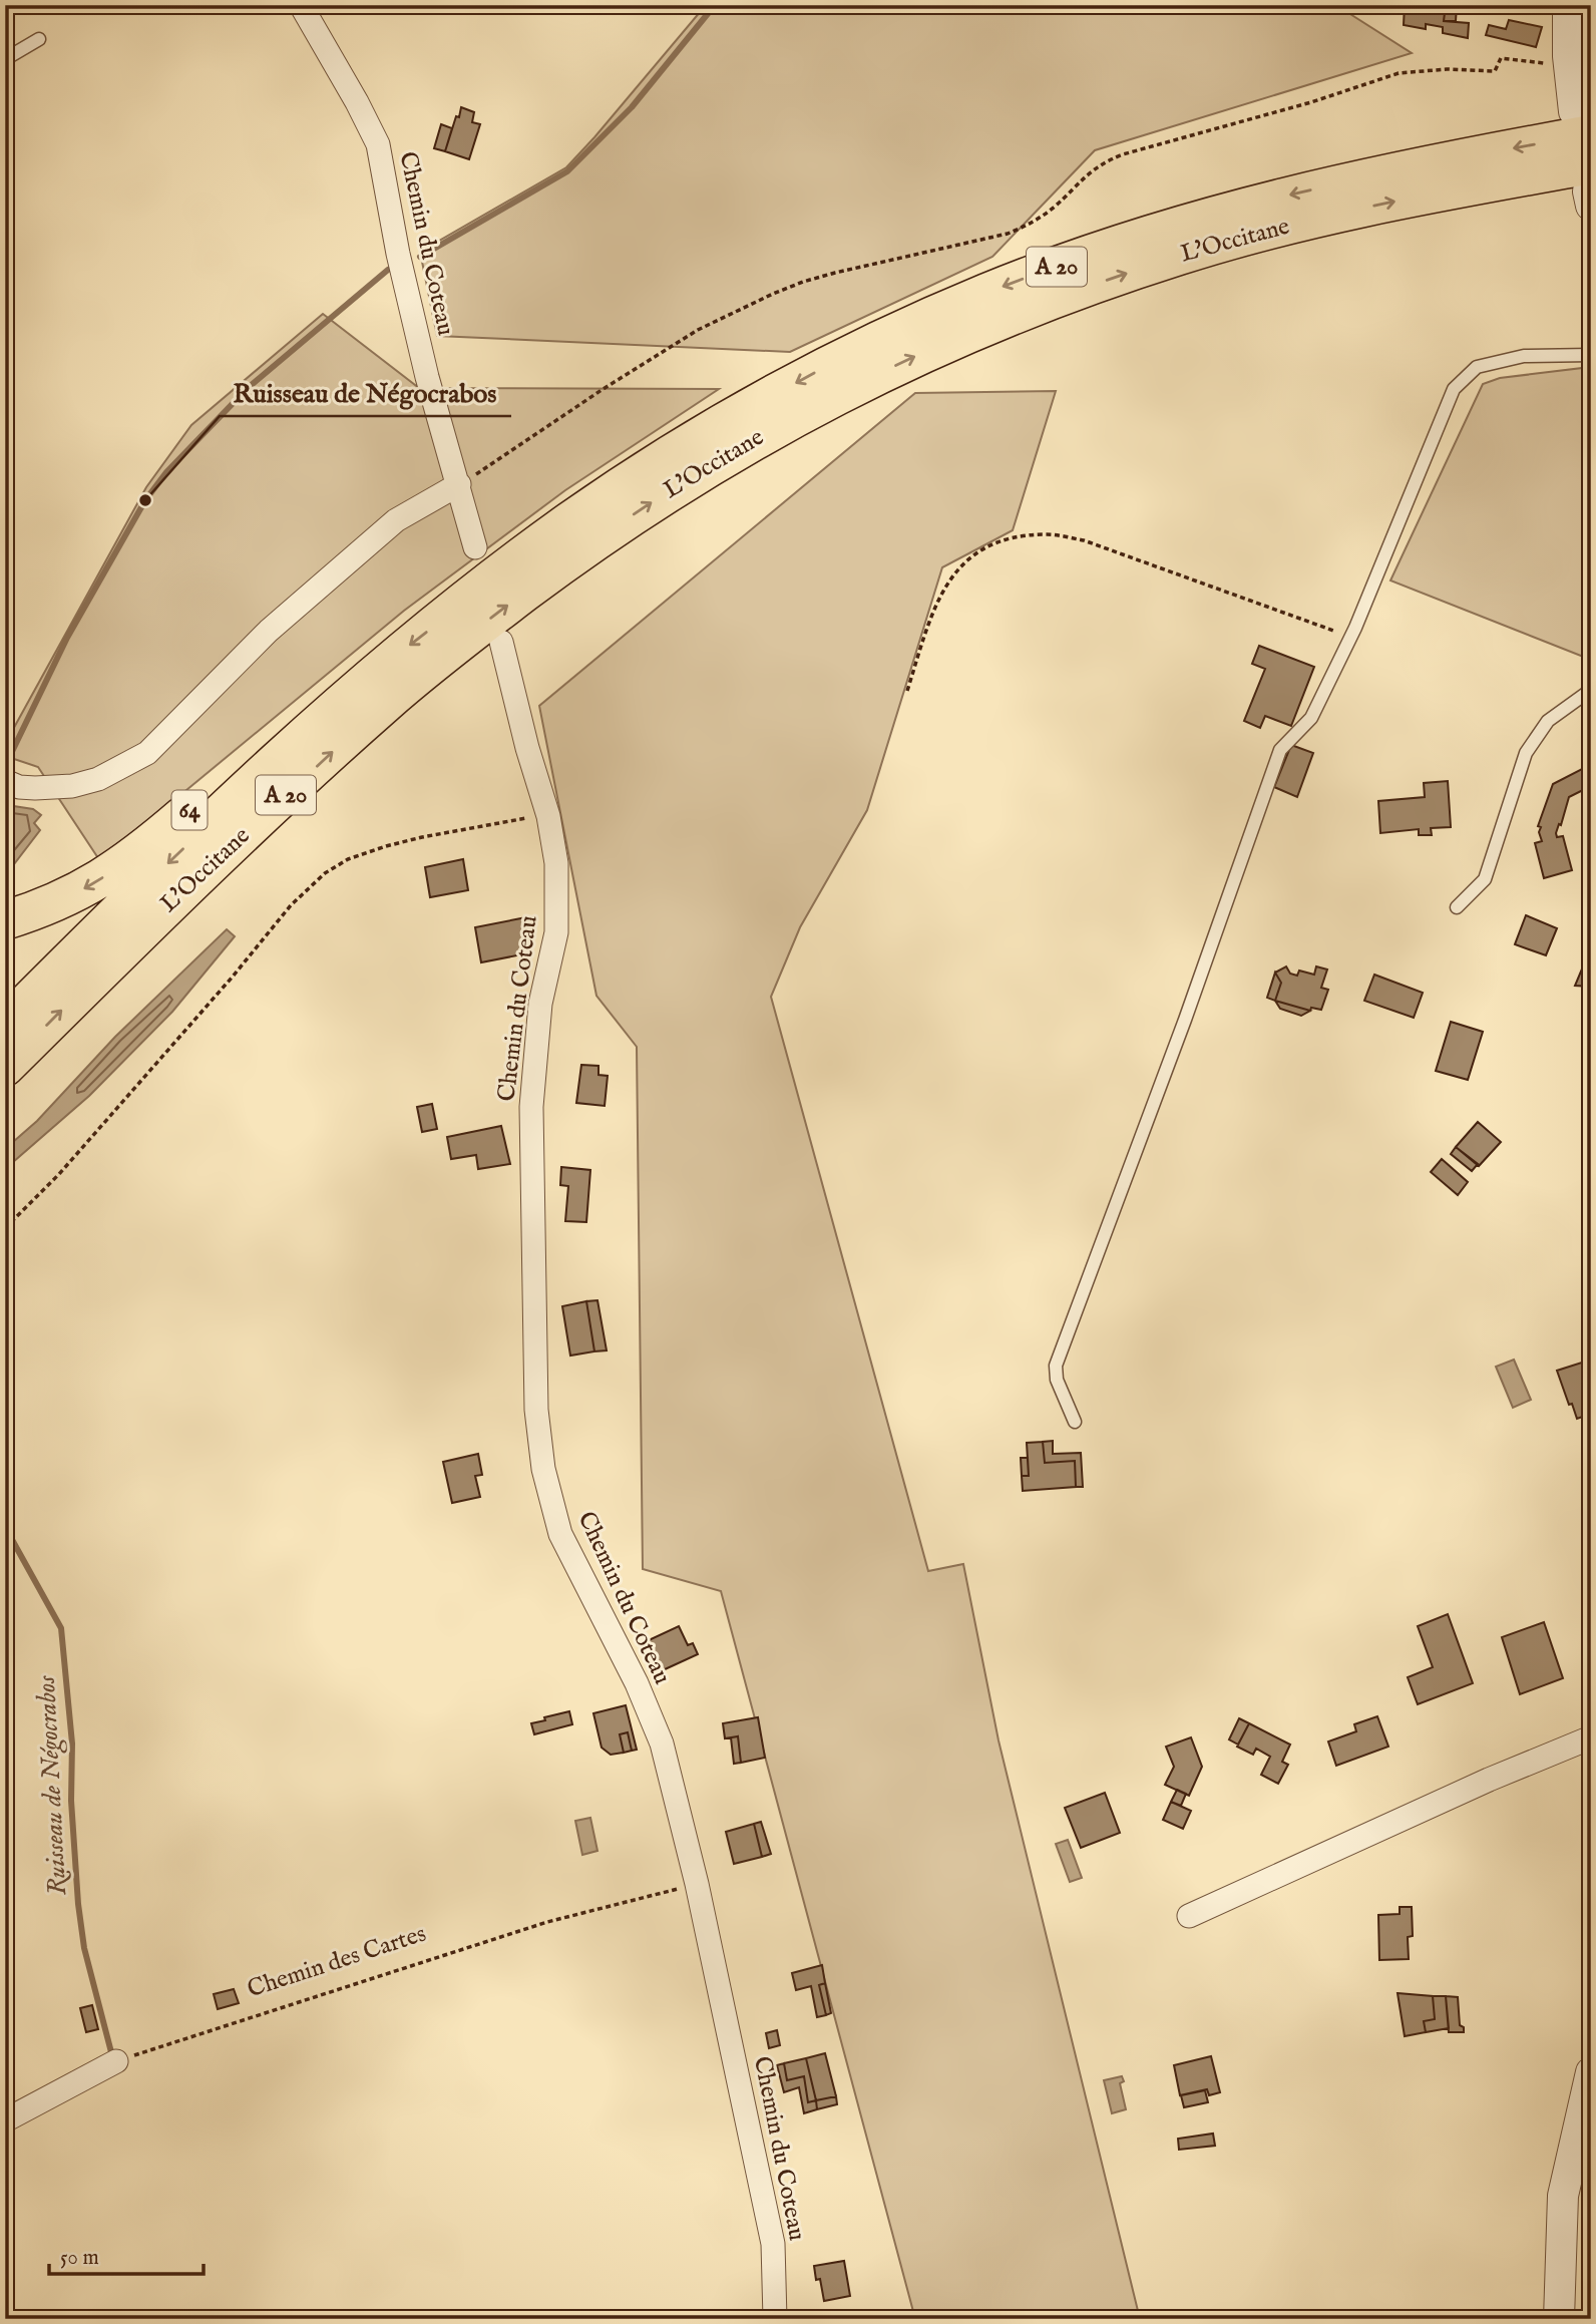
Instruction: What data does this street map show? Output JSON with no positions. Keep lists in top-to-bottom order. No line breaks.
{"streets":{"highway":["L'Occitane","A 20","64"],"street":["Chemin du Coteau"],"path":["Chemin des Cartes"]},"crossings":[["L'Occitane","64"],["Chemin du Coteau","Chemin des Cartes"]],"water":["Ruisseau de Négocrabos"],"places":["Ruisseau de Négocrabos"],"scale_bar":"50 m"}
